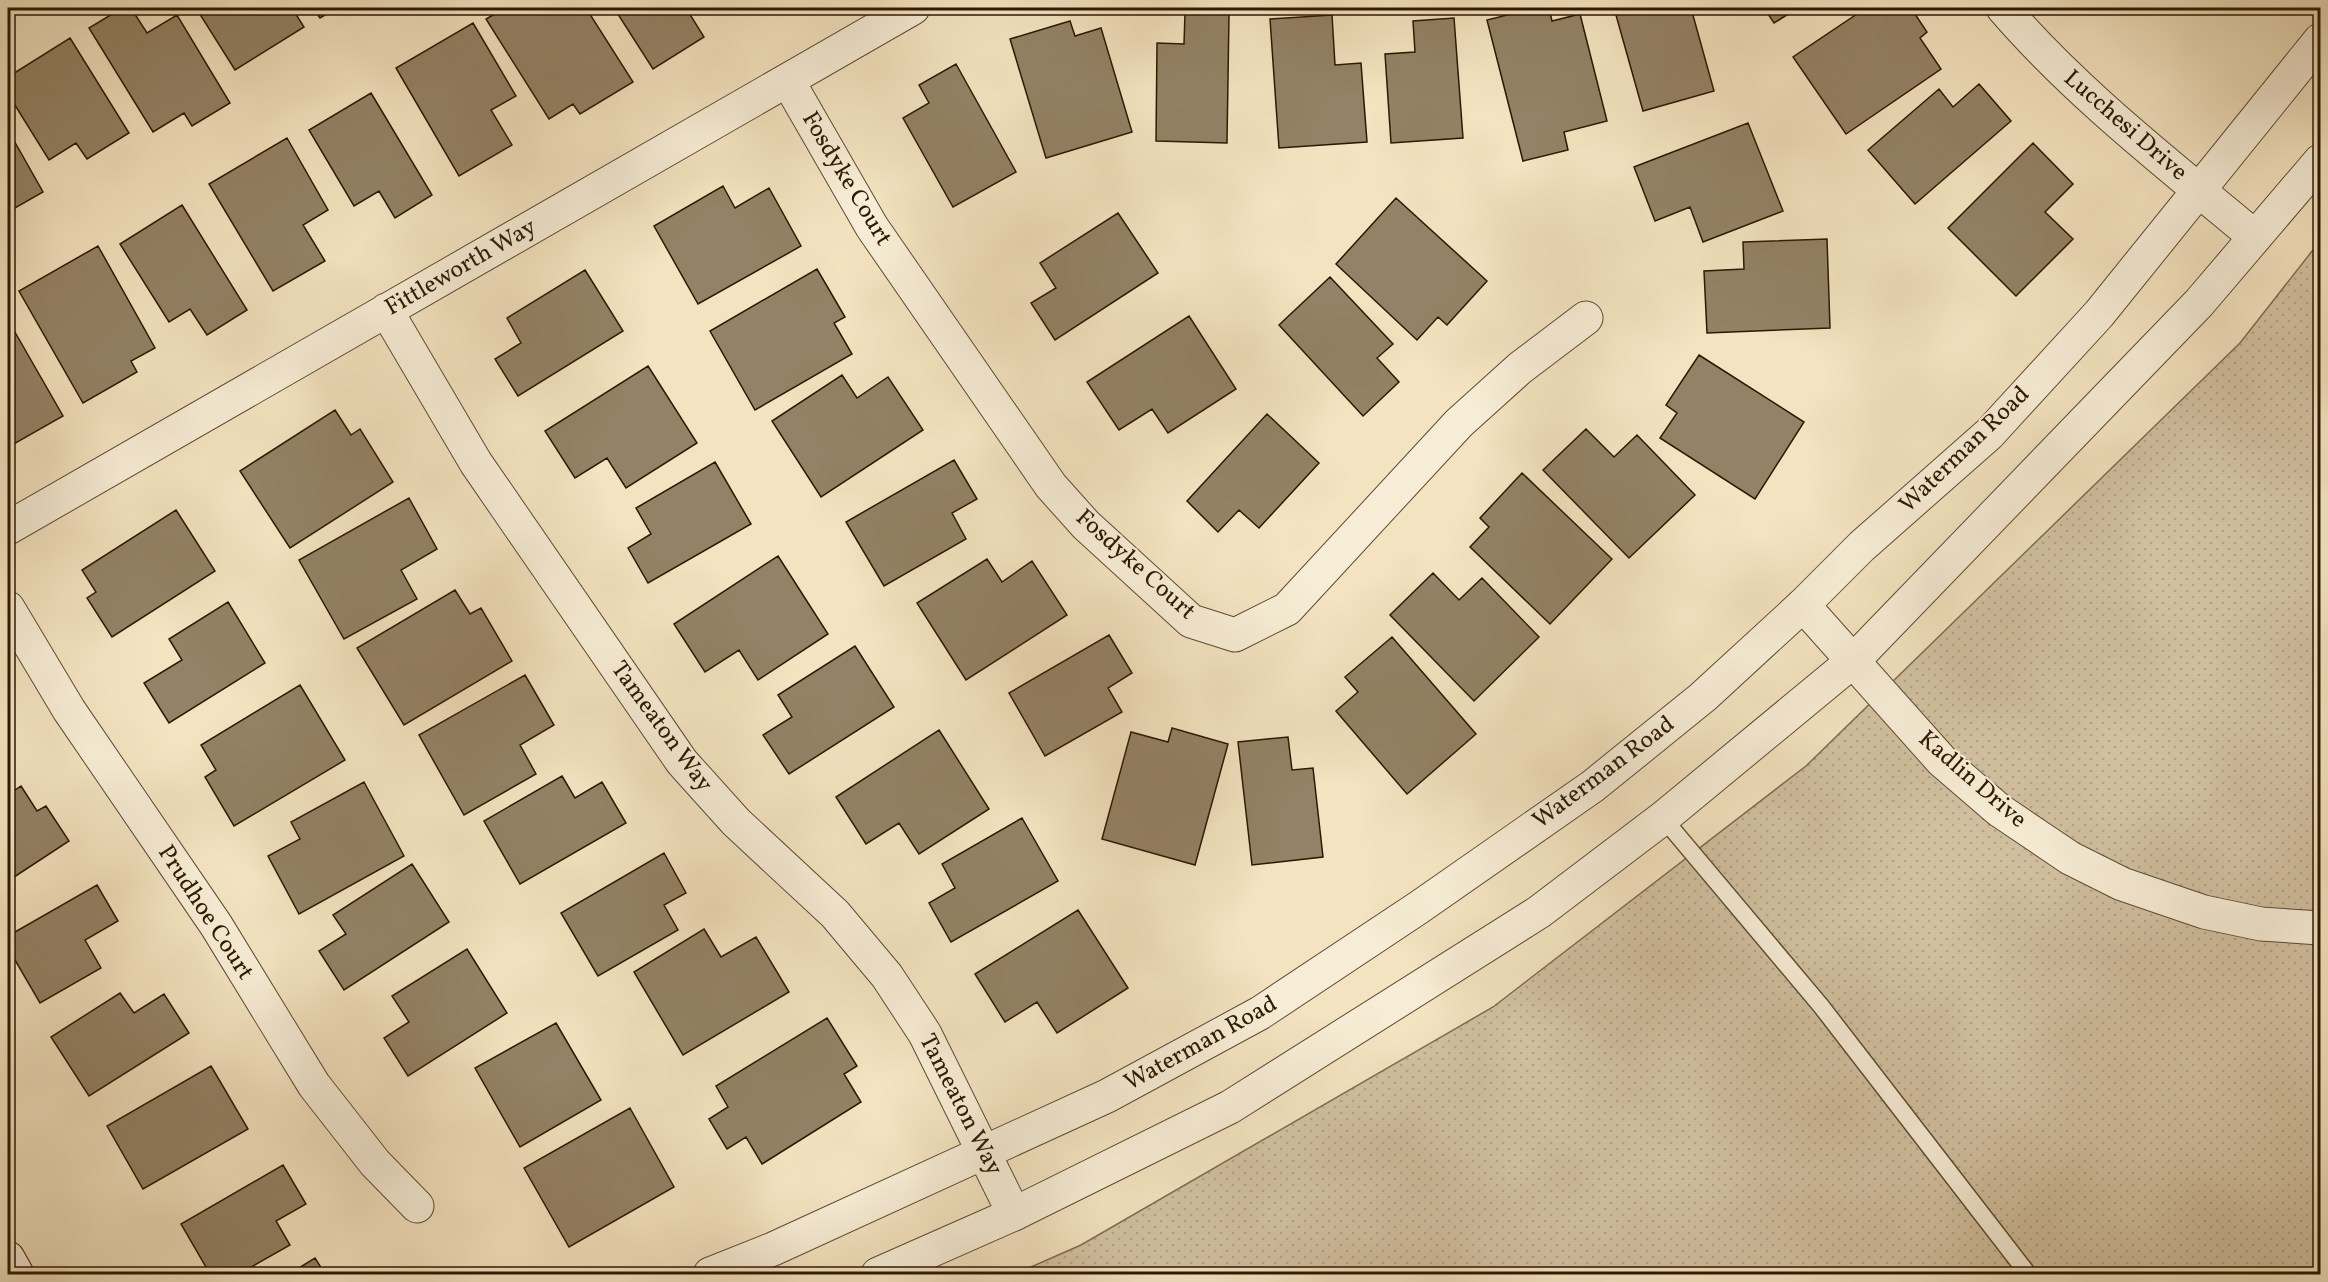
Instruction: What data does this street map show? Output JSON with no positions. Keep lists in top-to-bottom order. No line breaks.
{"streets":{"street":["Lucchesi Drive","Fosdyke Court","Fittleworth Way","Waterman Road","Tameaton Way","Kadlin Drive","Prudhoe Court"]},"crossings":[["Lucchesi Drive","Waterman Road"],["Fosdyke Court","Fittleworth Way"],["Fittleworth Way","Tameaton Way"],["Waterman Road","Tameaton Way"],["Waterman Road","Kadlin Drive"]]}
